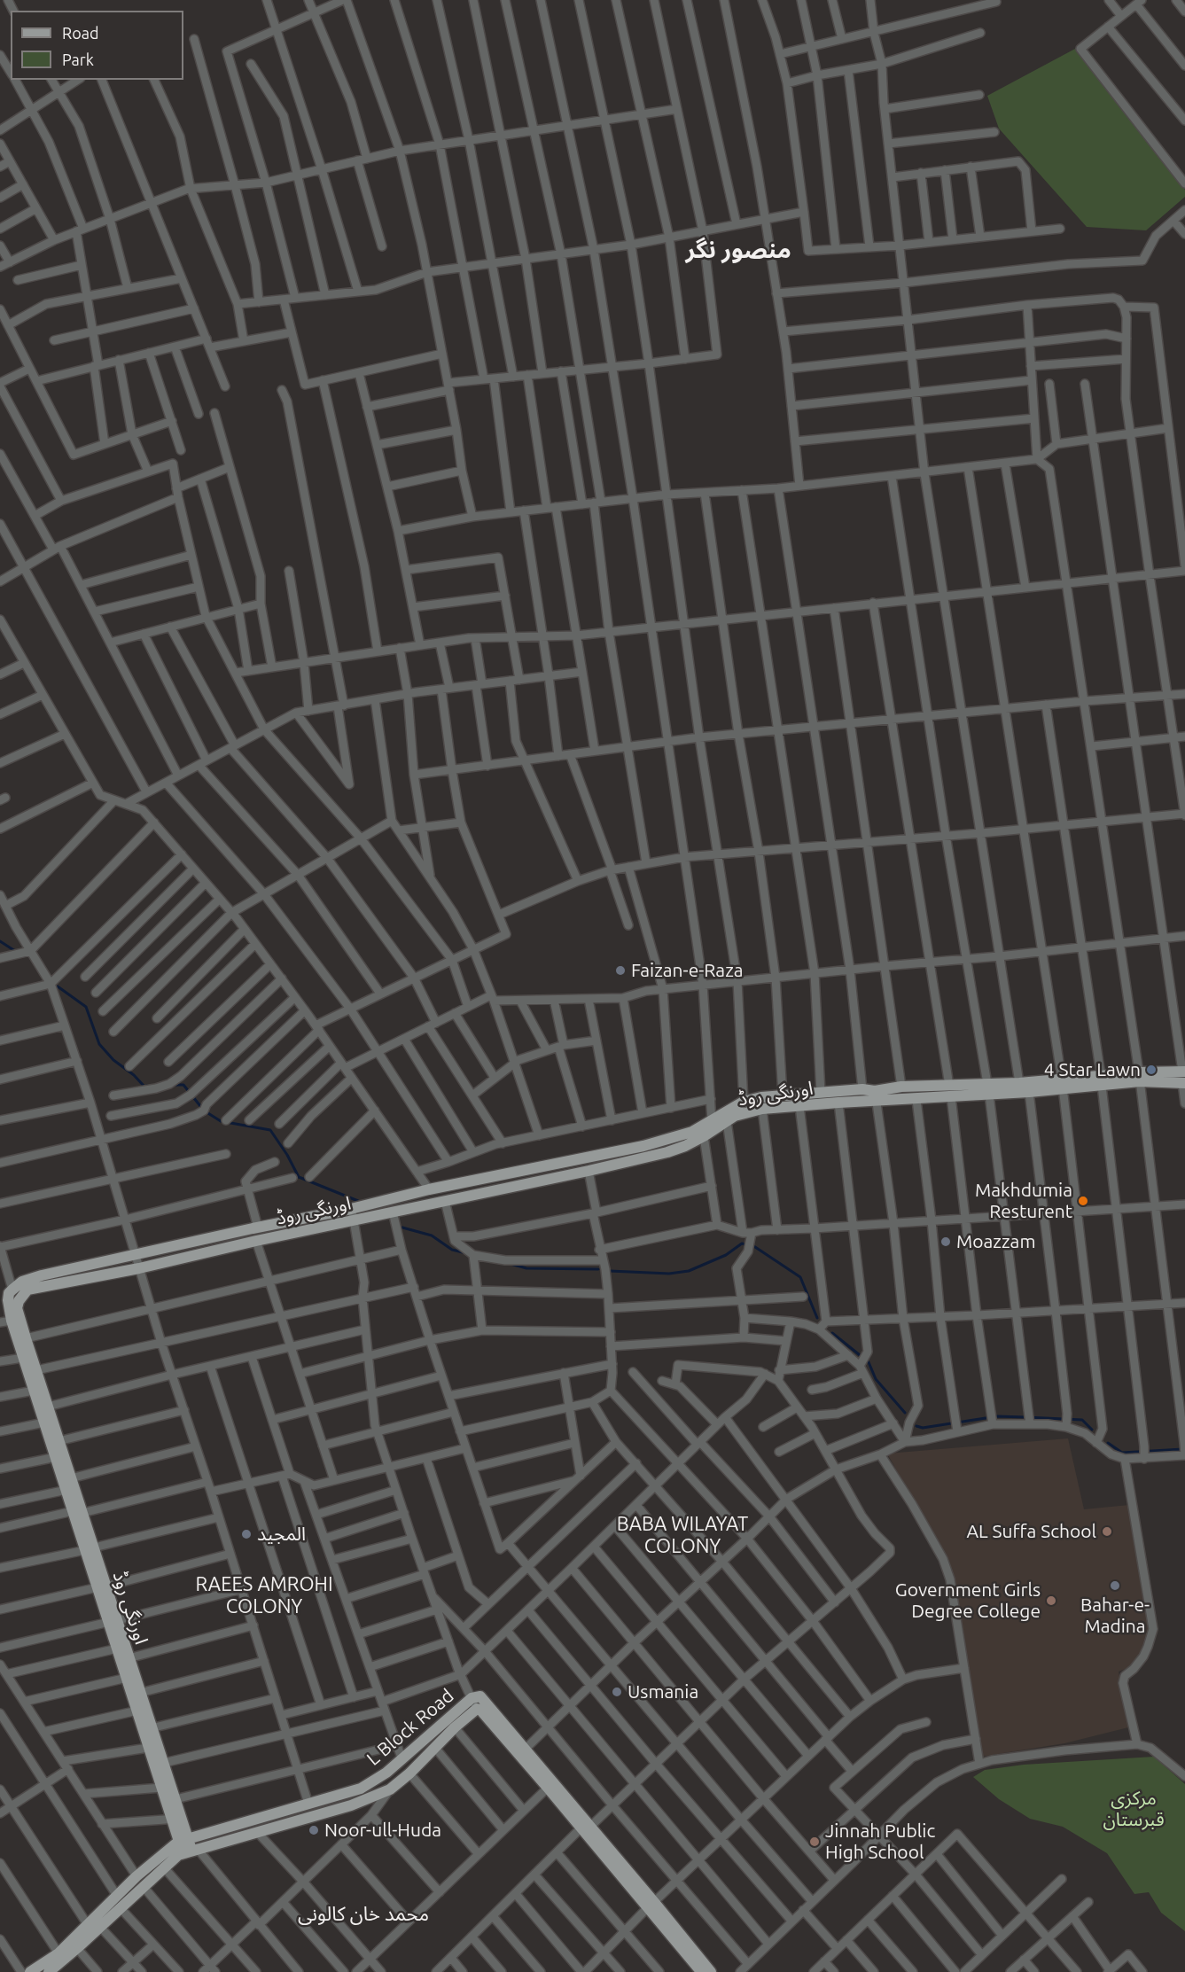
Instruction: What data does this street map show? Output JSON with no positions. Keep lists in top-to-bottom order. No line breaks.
{"streets":{"main road":["اورنگی روڈ","L Block Road"]},"crossings":[["اورنگی روڈ","L Block Road"]],"districts":["منصور نگر","BABA WILAYAT COLONY","RAEES AMROHI COLONY","محمد خان کالونی"],"parks":["مرکزی قبرستان"],"places":["Faizan-e-Raza","4 Star Lawn","Makhdumia Resturent","Moazzam","AL Suffa School","المجید","Bahar-e- Madina","Government Girls Degree College","Usmania","Noor-ull-Huda","Jinnah Public High School"],"legend":["Road","Park"]}
